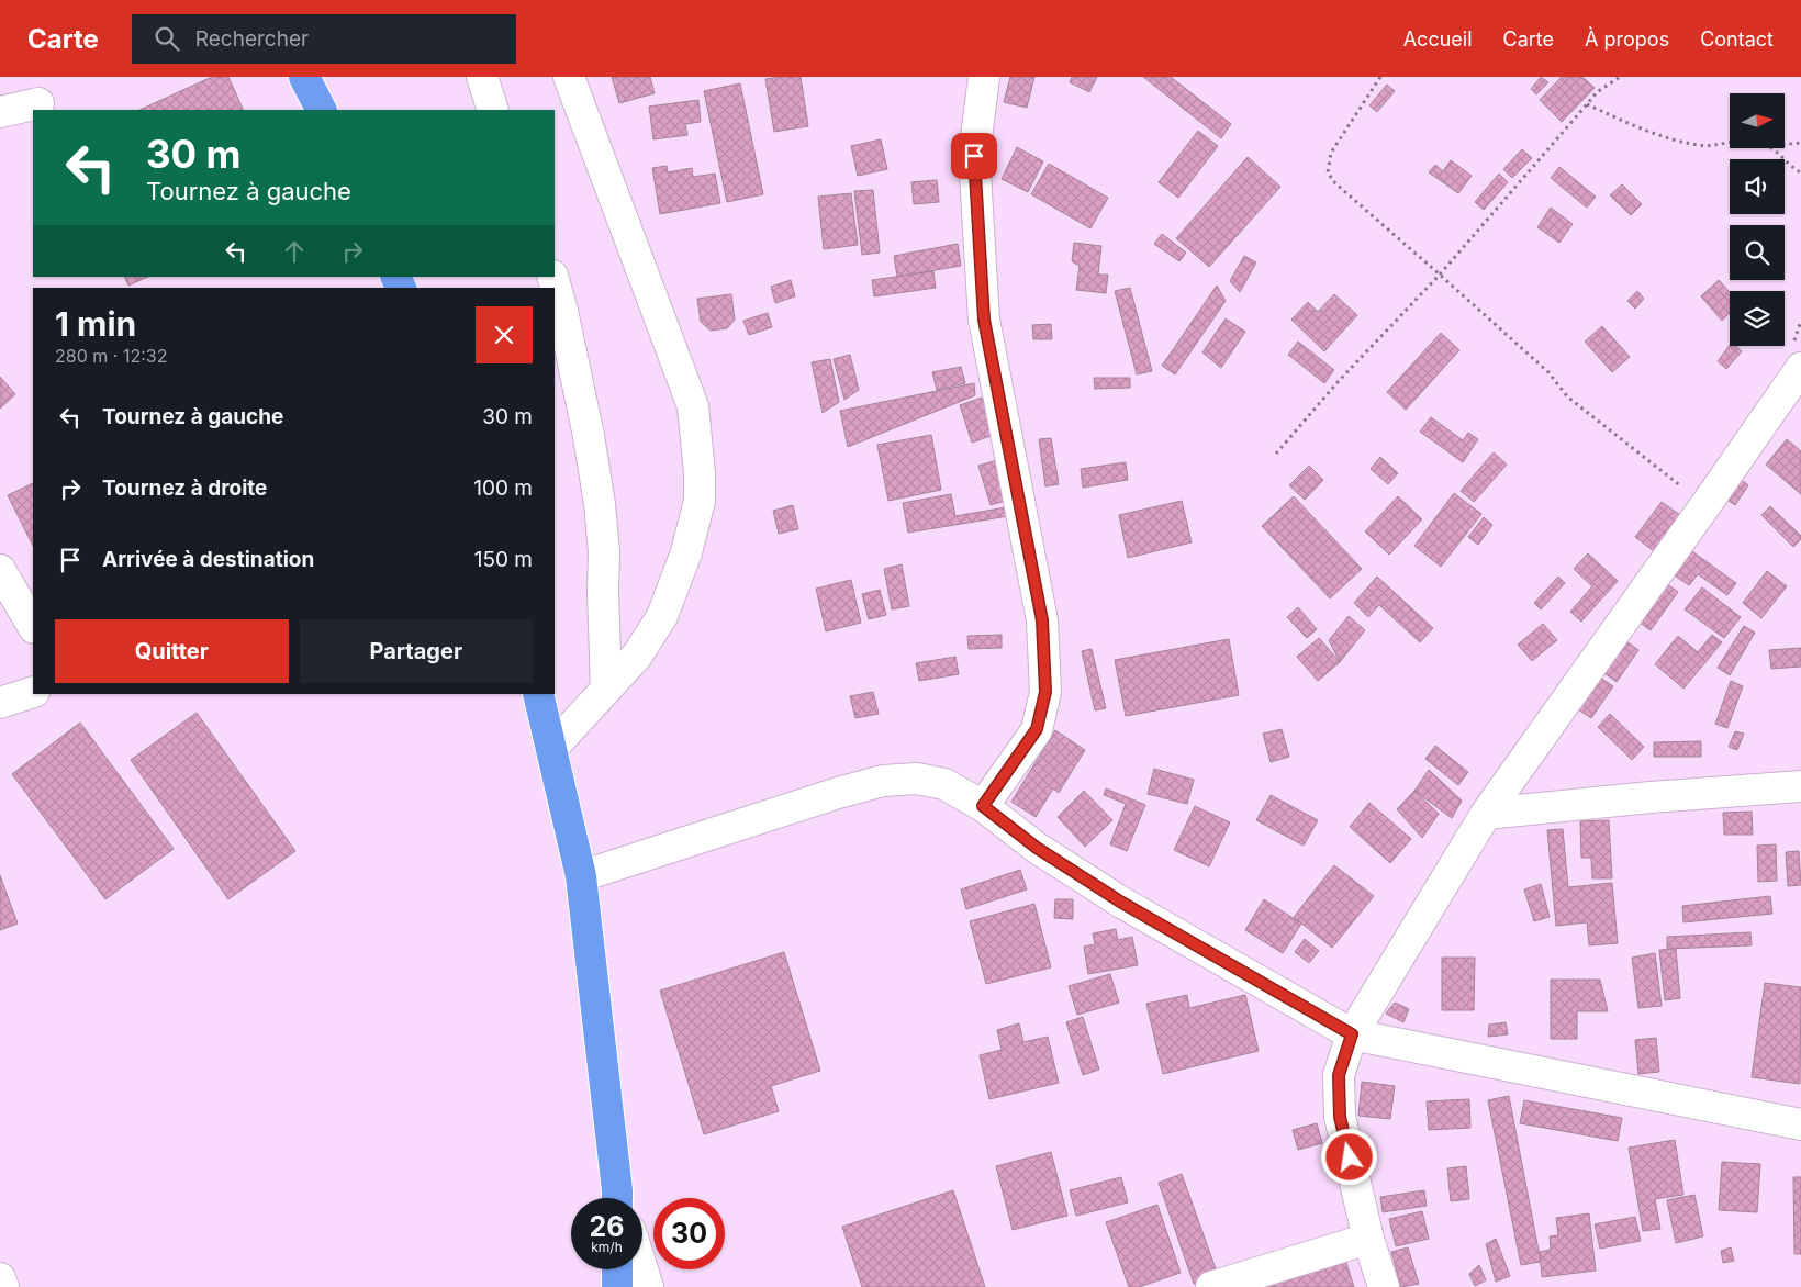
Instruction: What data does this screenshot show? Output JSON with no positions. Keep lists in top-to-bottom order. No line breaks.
{"north":"right","page":{"header":"Carte","search":"Rechercher","nav":["Accueil","Carte","À propos","Contact"],"turn":["30 m","Tournez à gauche"],"heading":["1 min","280 m · 12:32"],"list":[{"name":"Tournez à gauche","value":"30 m"},{"name":"Tournez à droite","value":"100 m"},{"name":"Arrivée à destination","value":"150 m"}],"buttons":["Quitter","Partager"],"speed":"26 km/h","limit":"30"}}
